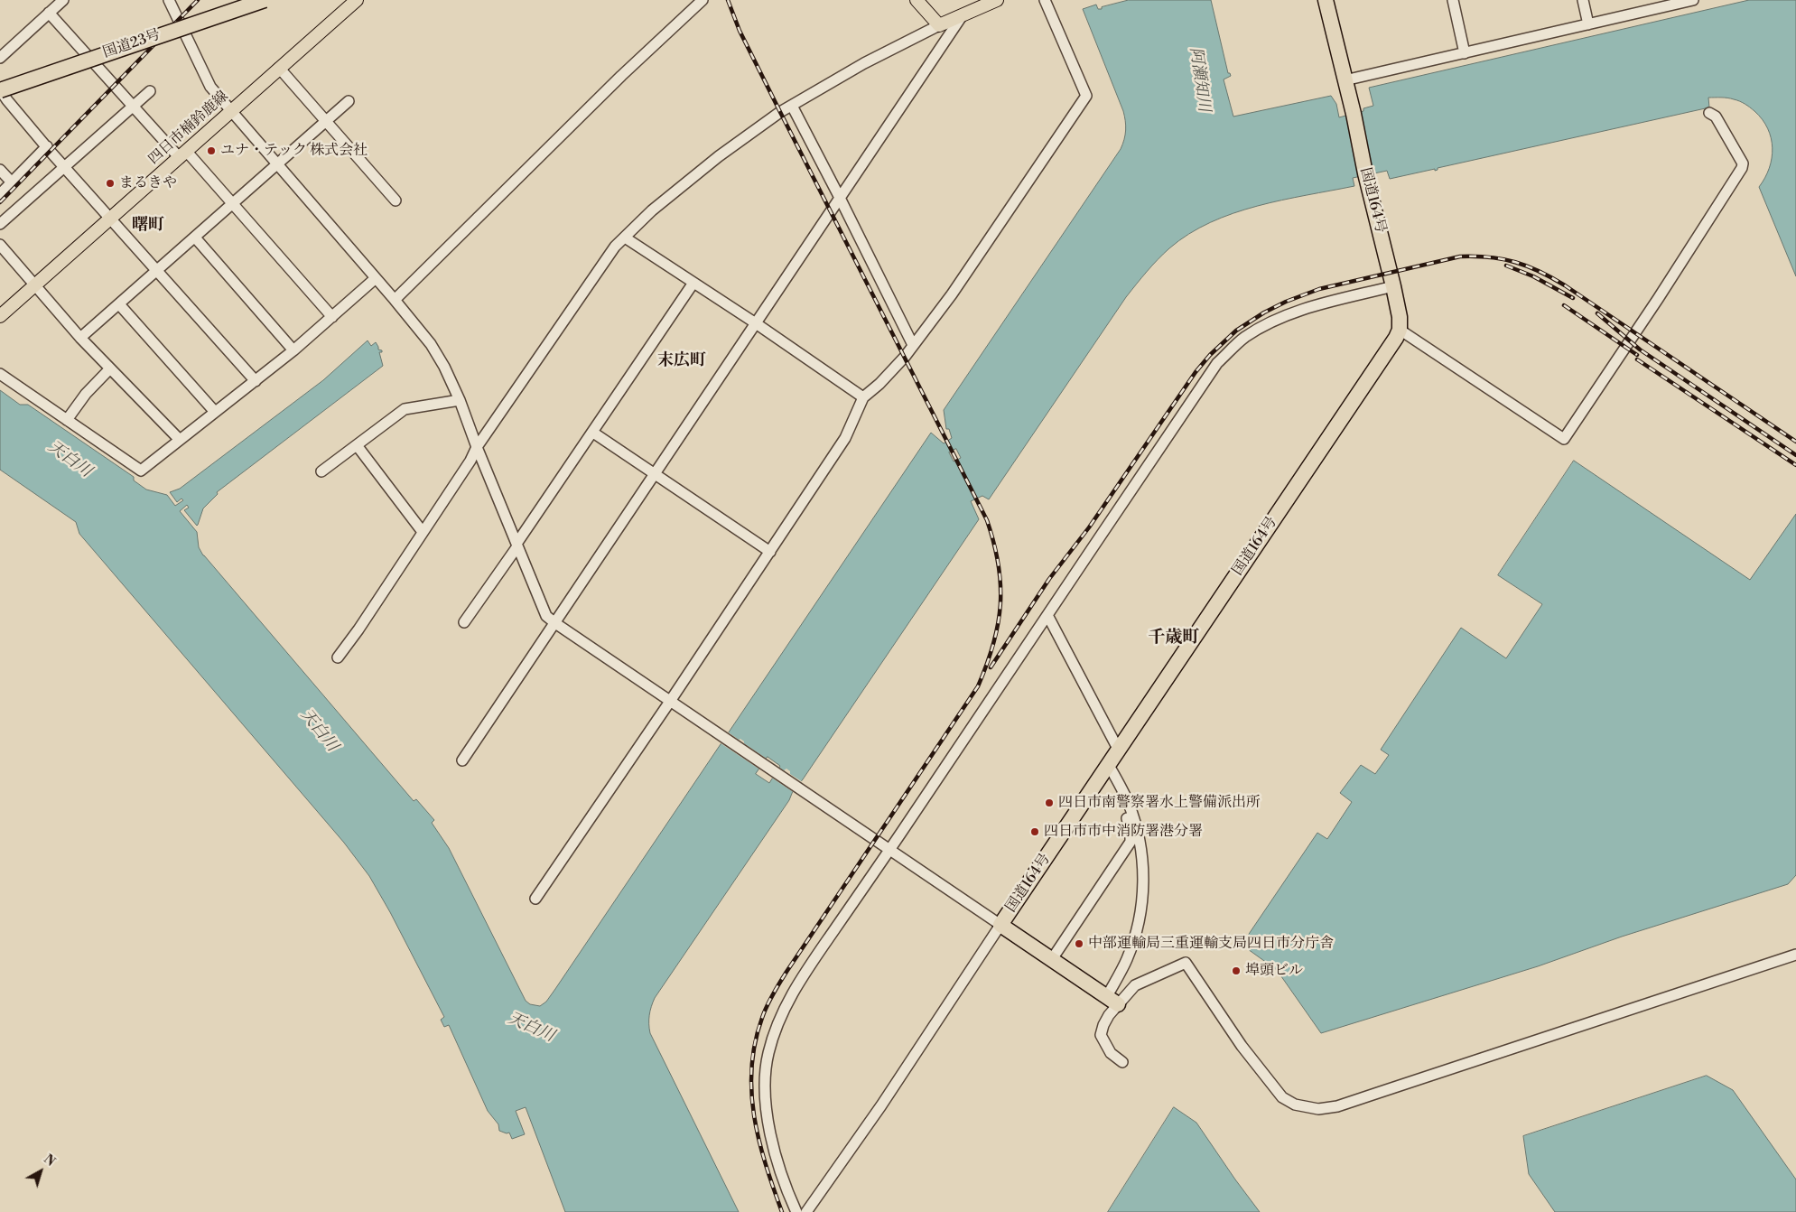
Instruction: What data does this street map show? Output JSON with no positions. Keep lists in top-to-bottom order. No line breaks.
{"streets":{"highway":["国道23号","国道164号"],"main road":["四日市楠鈴鹿線"]},"districts":["曙町","末広町","千歳町"],"water":["阿瀬知川","天白川"],"places":["ユナ・テック 株式会社","まるきや","四日市南警察署水上警備派出所","四日市市中消防署港分署","中部運輸局三重運輸支局四日市分庁舎","埠頭ビル"],"north":"top right"}
